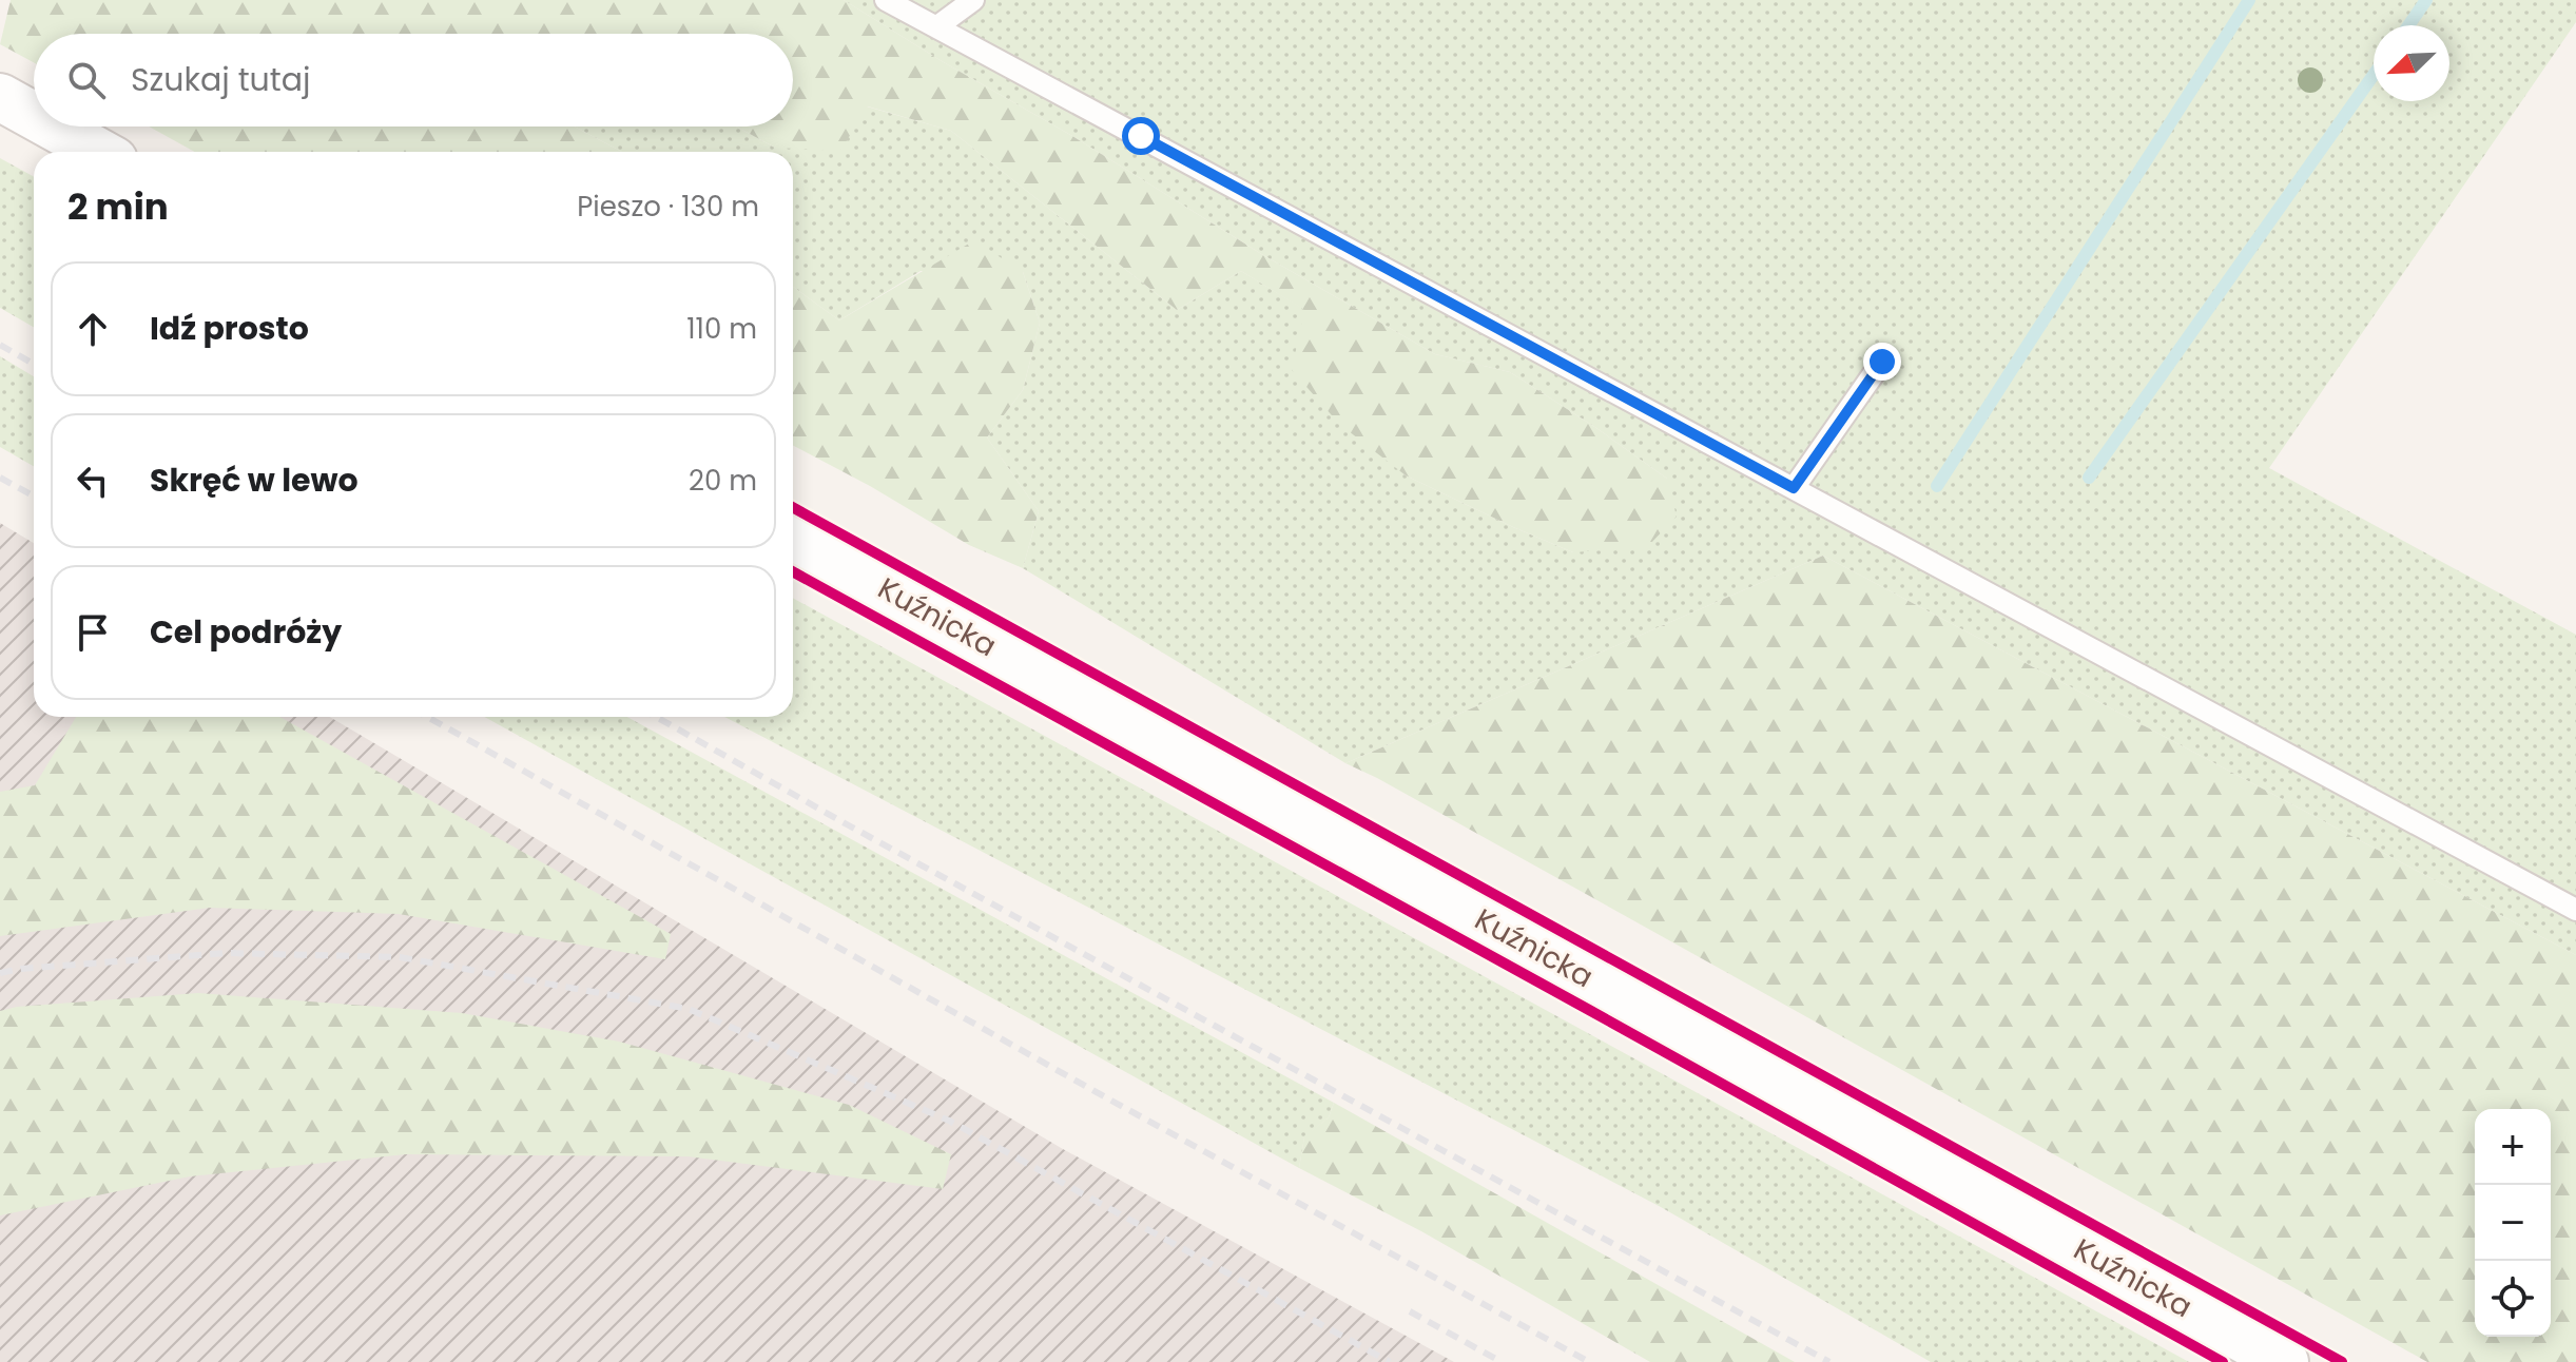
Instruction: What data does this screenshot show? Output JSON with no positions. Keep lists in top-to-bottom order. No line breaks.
{"streets":{"street":["Kuźnicka"]},"north":"bottom left","page":{"search":"Szukaj tutaj","heading":["2 min","Pieszo · 130 m"],"list":[["Idź prosto","110 m"],["Skręć w lewo","20 m"],"Cel podróży"],"map_buttons":["+","−"]}}
